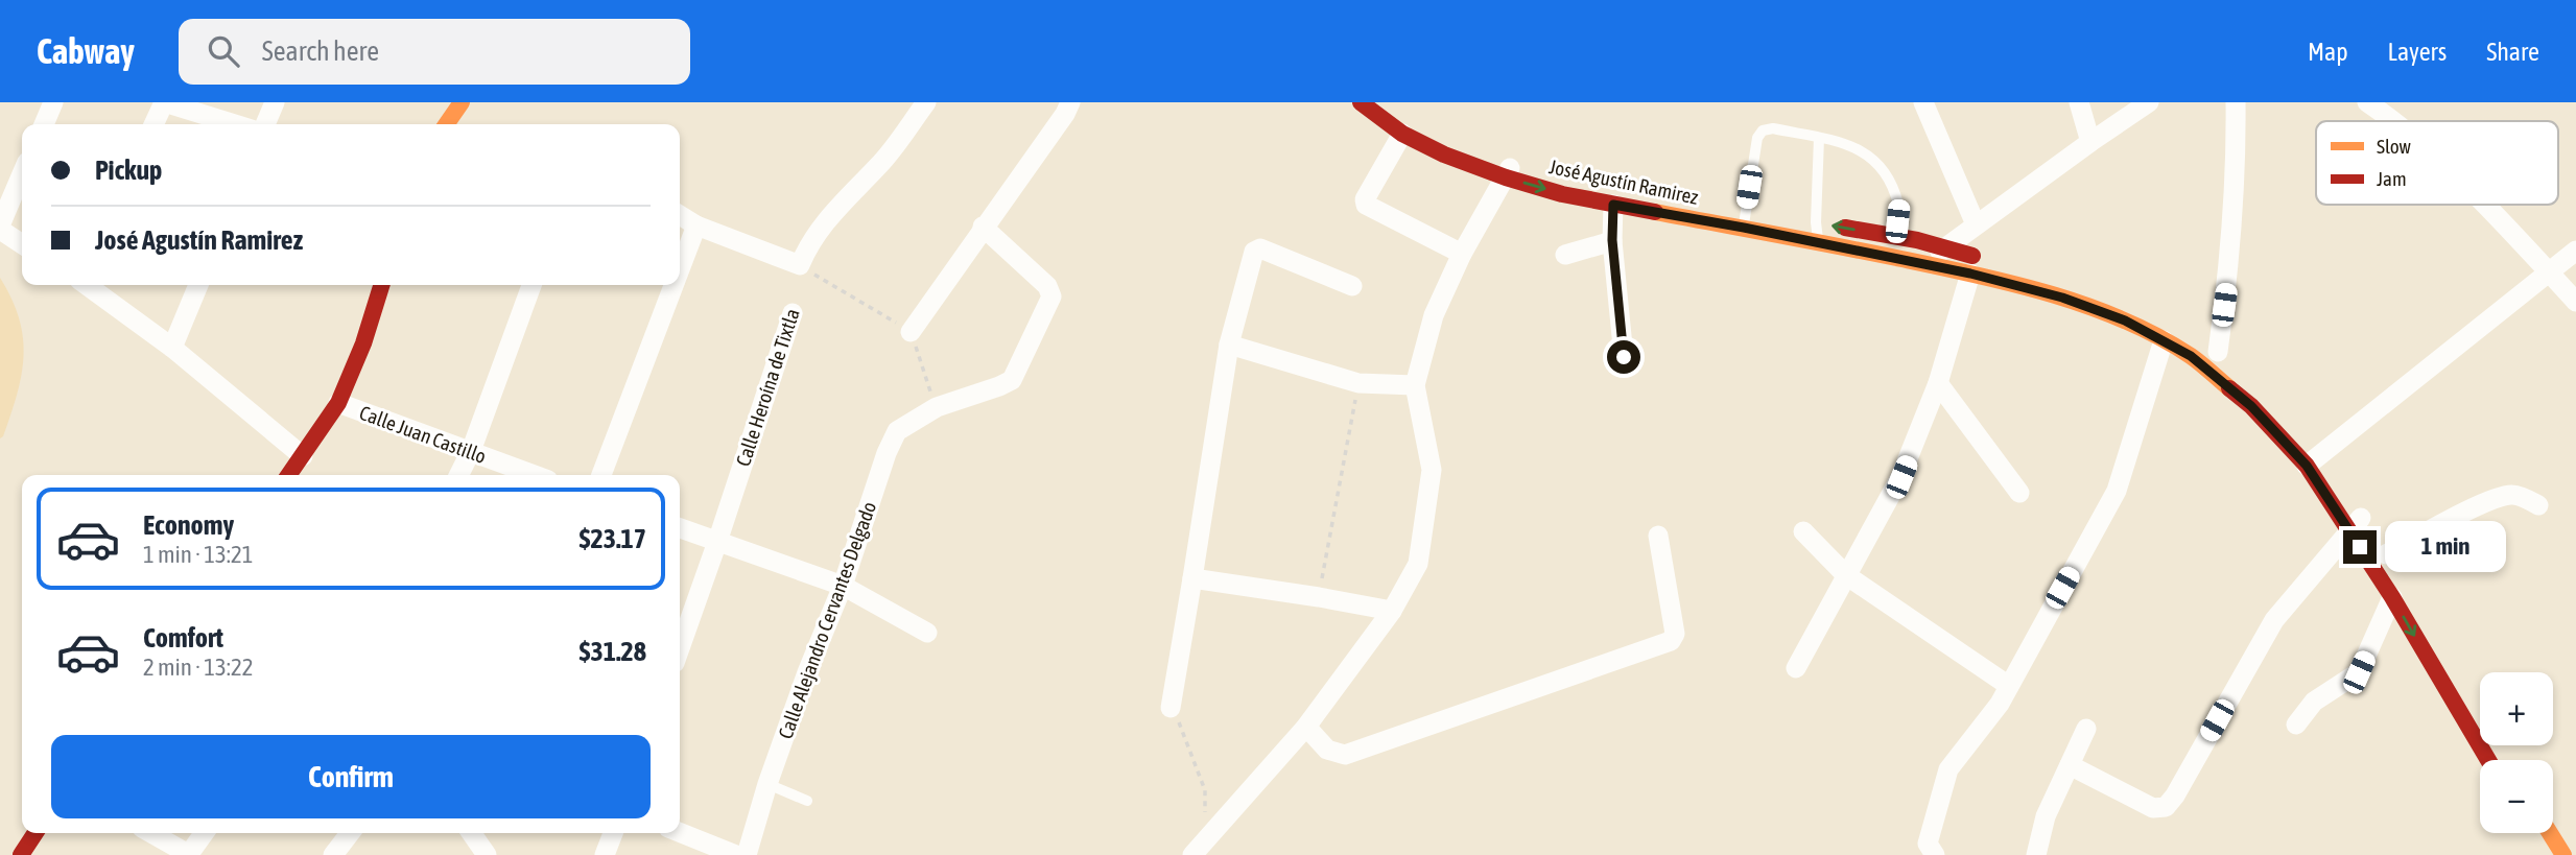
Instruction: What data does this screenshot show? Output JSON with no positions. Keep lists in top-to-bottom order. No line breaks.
{"streets":{"main road":["José Agustín Ramirez"],"street":["Calle Heroína de Tixtla","Calle Juan Castillo","Calle Alejandro Cervantes Delgado"]},"legend":["Slow","Jam"],"page":{"header":"Cabway","search":"Search here","nav":["Map","Layers","Share"],"banner":["Pickup","José Agustín Ramirez"],"list":[{"name":"Economy","note":"1 min · 13:21","value":"$23.17"},{"name":"Comfort","note":"2 min · 13:22","value":"$31.28"}],"bubble":"1 min","map_buttons":["+","−"],"buttons":"Confirm"}}
